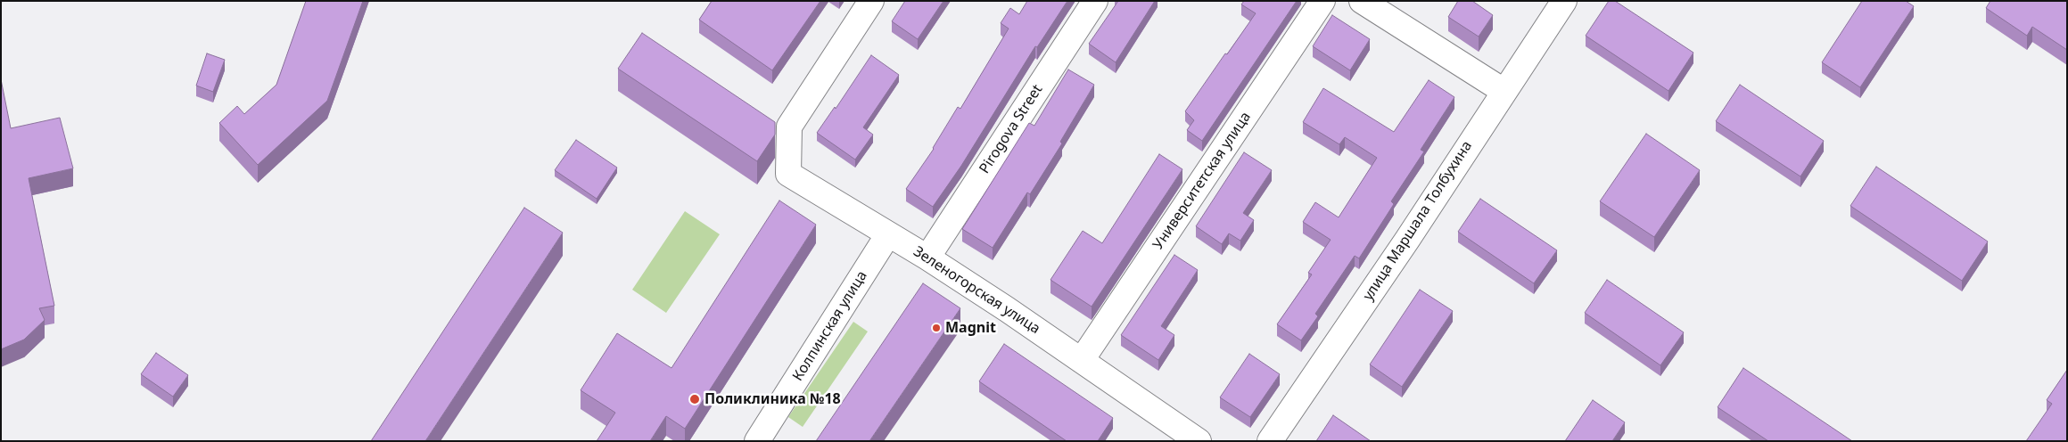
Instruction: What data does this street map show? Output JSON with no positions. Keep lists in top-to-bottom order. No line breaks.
{"streets":{"street":["Pirogova Street","Университетская улица","улица Маршала Толбухина","Зеленогорская улица","Колпинская улица"]},"crossings":[["Pirogova Street","Зеленогорская улица"],["Университетская улица","Зеленогорская улица"],["Зеленогорская улица","Колпинская улица"]],"places":["Magnit","Поликлиника №18"]}
